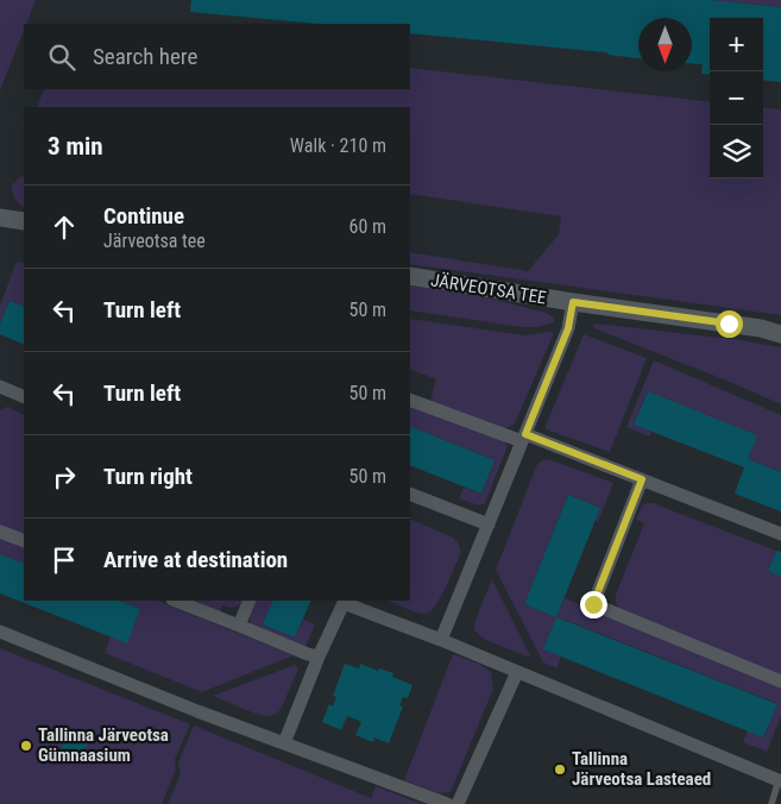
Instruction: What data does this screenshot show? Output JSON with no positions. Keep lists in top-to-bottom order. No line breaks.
{"streets":{"main road":["JÄRVEOTSA TEE"]},"places":["Tallinna Järveotsa Gümnaasium","Tallinna Järveotsa Lasteaed"],"north":"bottom","page":{"map_buttons":["+","−"],"search":"Search here","heading":["3 min","Walk · 210 m"],"list":[["Continue","Järveotsa tee","60 m"],["Turn left","50 m"],["Turn left","50 m"],["Turn right","50 m"],"Arrive at destination"]}}
